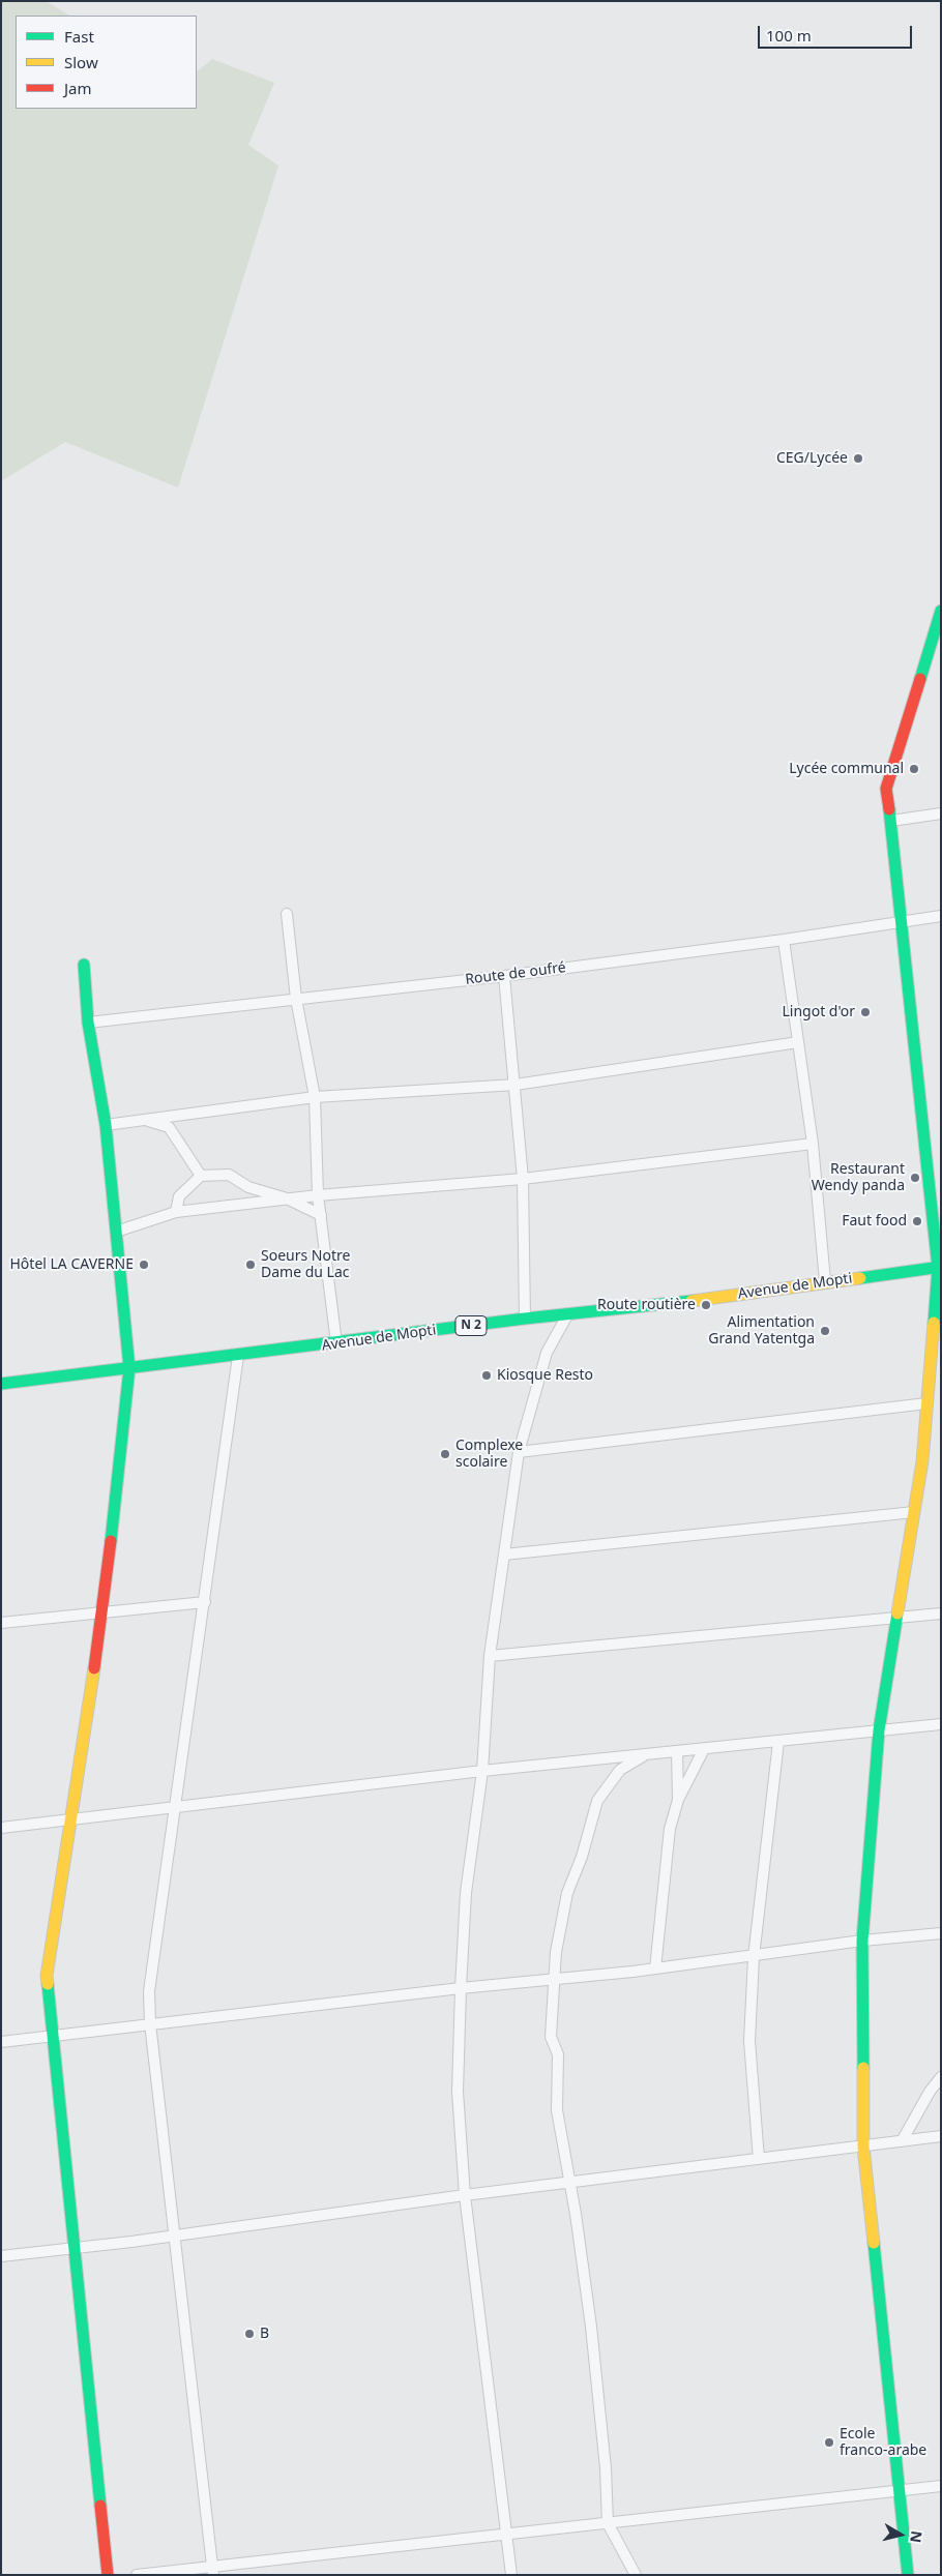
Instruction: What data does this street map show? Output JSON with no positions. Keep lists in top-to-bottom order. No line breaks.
{"streets":{"street":["Route de oufré","Avenue de Mopti","N 2"]},"places":["CEG/Lycée","Lycée communal","Lingot d'or","Restaurant Wendy panda","Faut food","Hôtel LA CAVERNE","Soeurs Notre Dame du Lac","Route routière","Alimentation Grand Yatentga","Kiosque Resto","Complexe scolaire","B","Ecole franco-arabe"],"legend":["Fast","Slow","Jam"],"scale_bar":"100 m","north":"right"}
